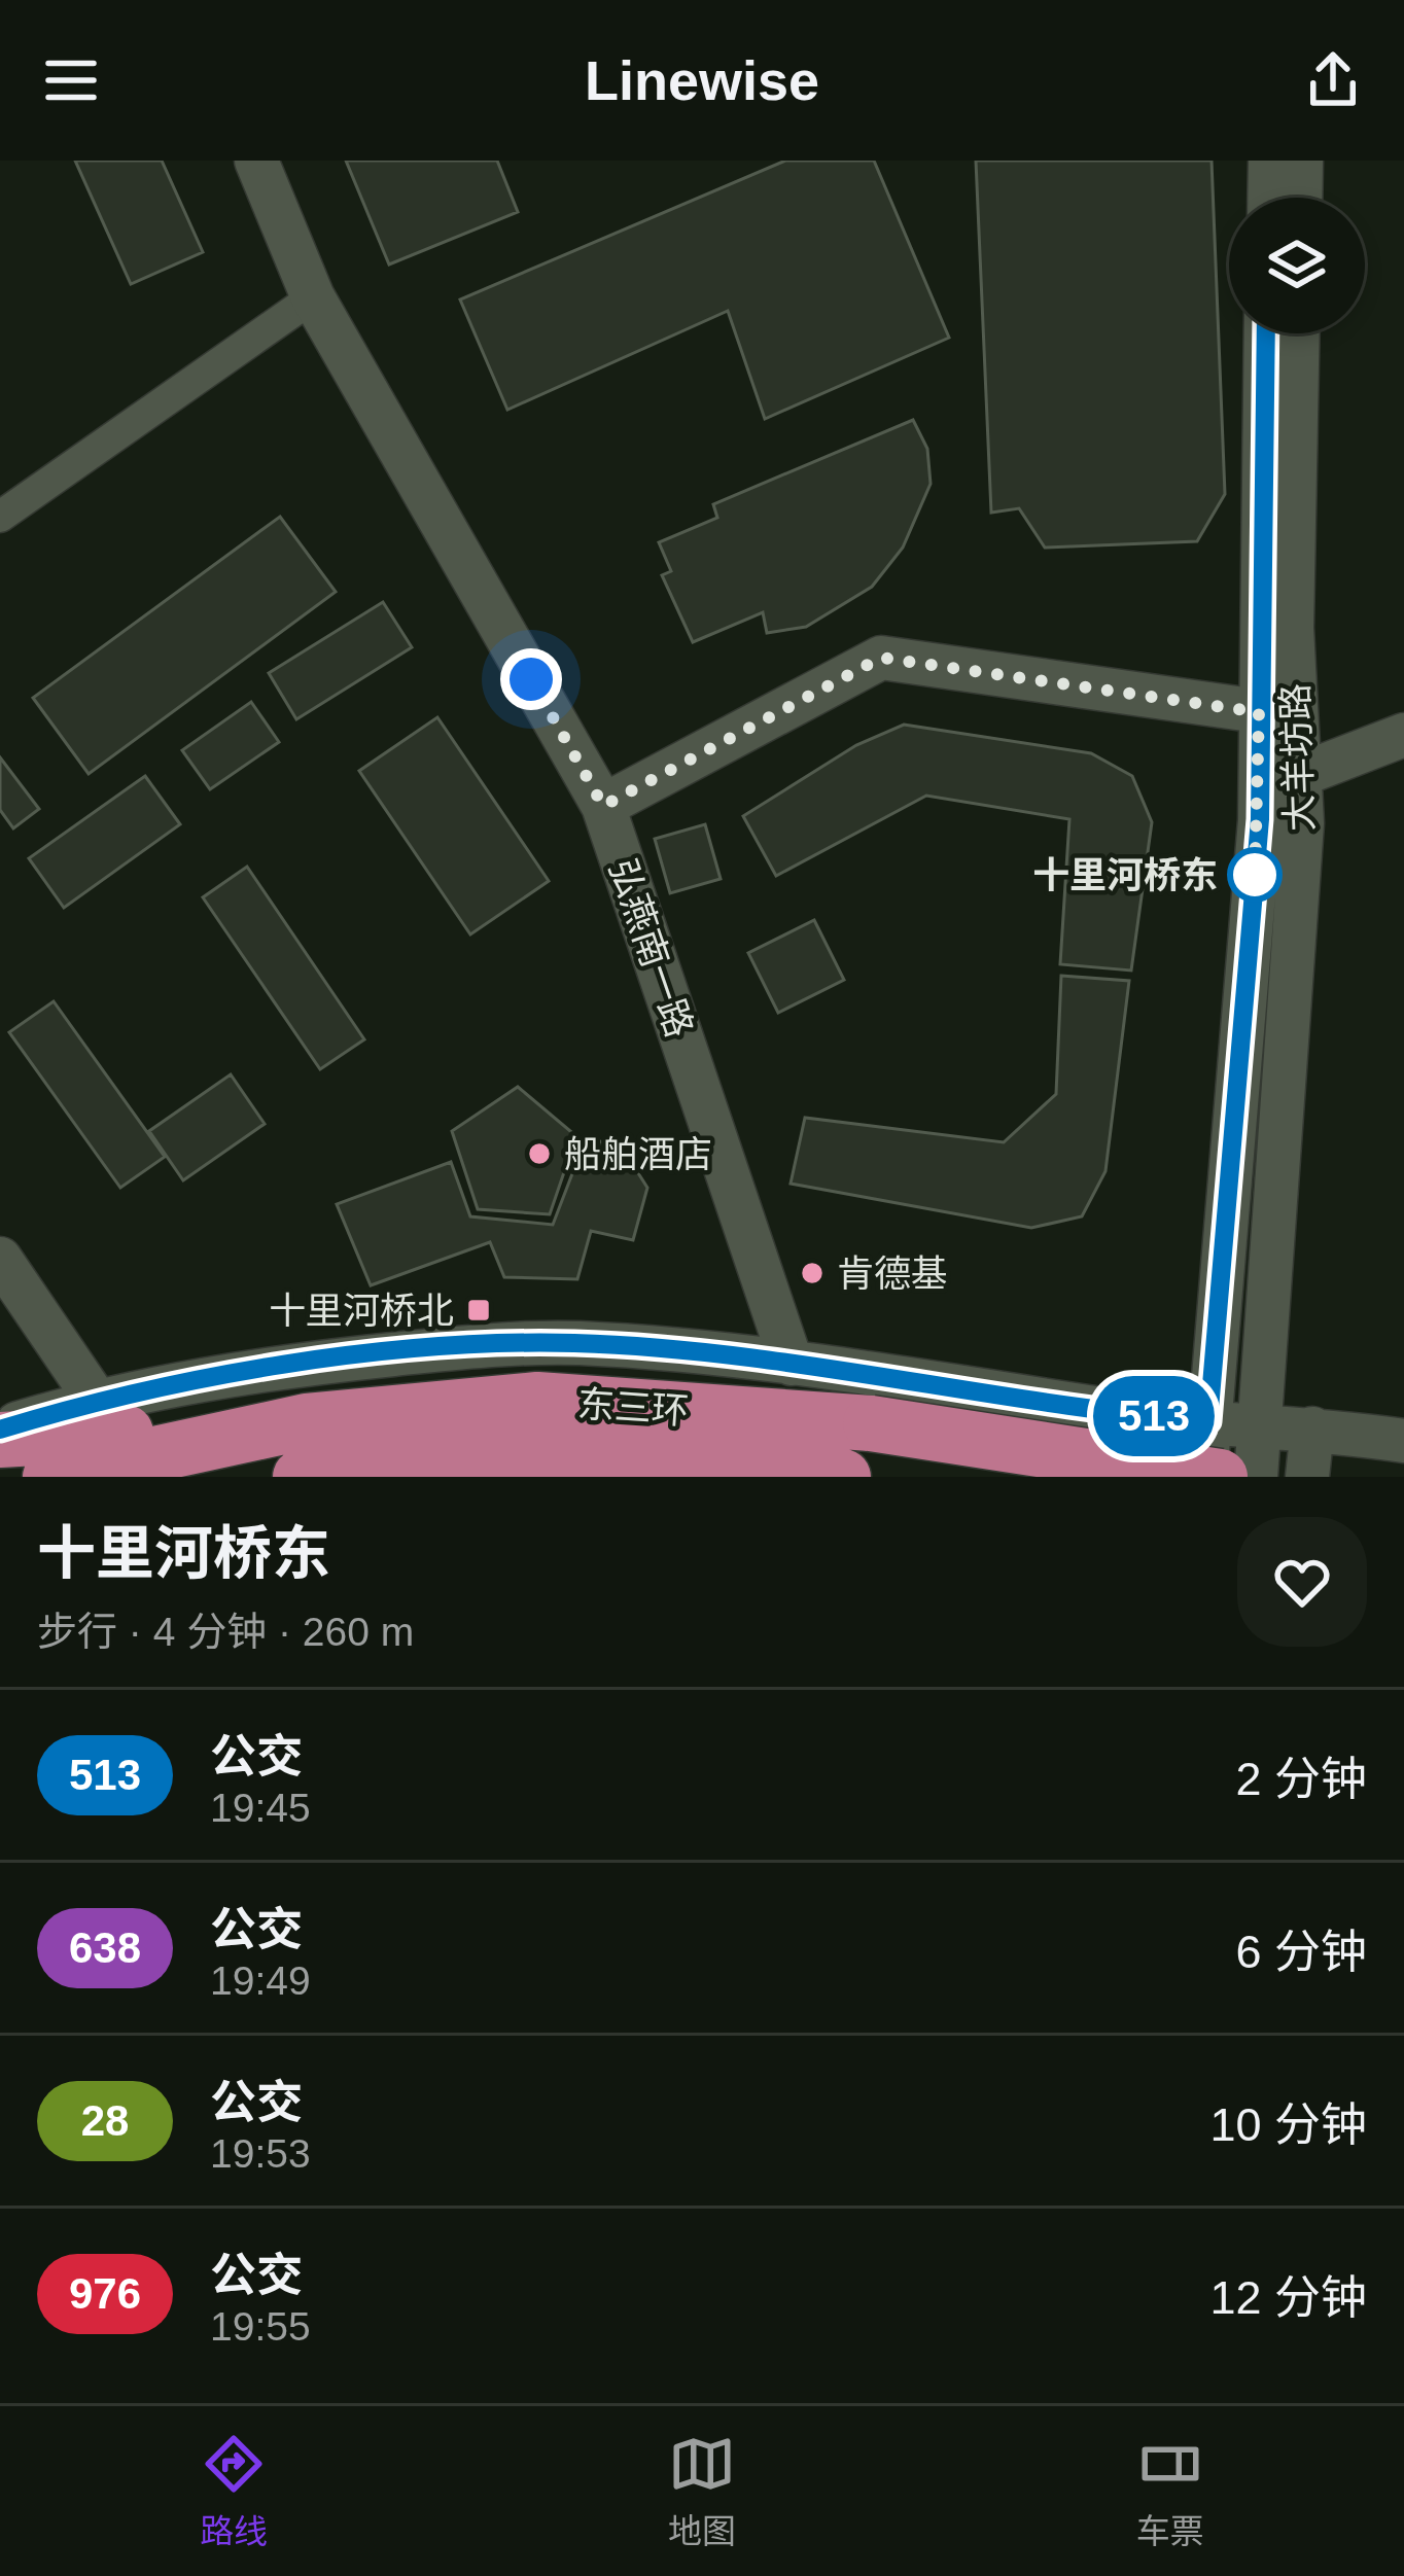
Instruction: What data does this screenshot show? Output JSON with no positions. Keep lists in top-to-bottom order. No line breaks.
{"streets":{"highway":["东三环"],"street":["大羊坊路","弘燕南一路"]},"places":{"other":["十里河桥东","船舶酒店","肯德基"],"transit":["十里河桥北"]},"lines":["bus line 513"],"page":{"header":"Linewise","on_map":"513","heading":["十里河桥东","步行 · 4 分钟 · 260 m"],"list":[{"mark":"513","name":"公交","note":"19:45","value":"2 分钟"},{"mark":"638","name":"公交","note":"19:49","value":"6 分钟"},{"mark":"28","name":"公交","note":"19:53","value":"10 分钟"},{"mark":"976","name":"公交","note":"19:55","value":"12 分钟"}],"tabs":["路线","地图","车票"]}}
